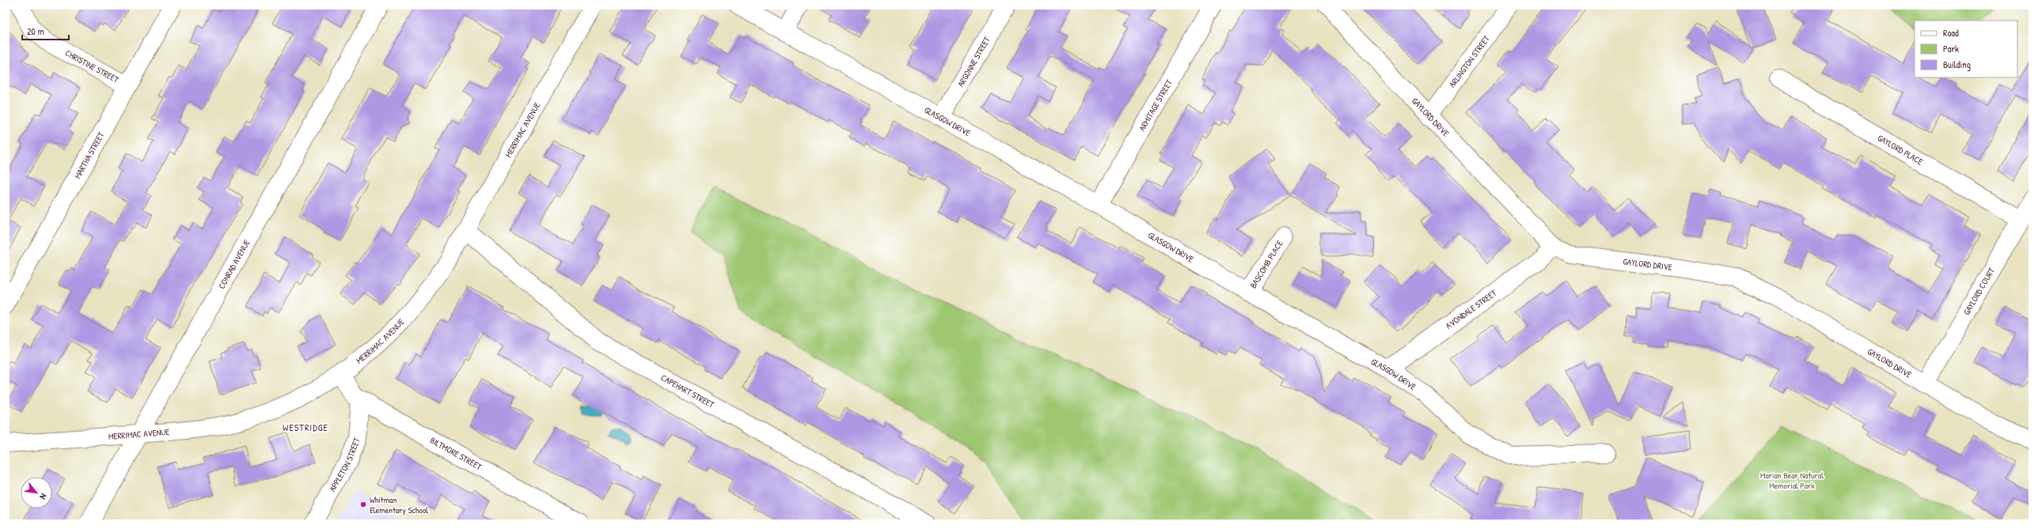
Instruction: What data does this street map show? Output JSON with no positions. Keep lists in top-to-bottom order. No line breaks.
{"streets":{"street":["ARGONNE STREET","ARLINGTON STREET","CHRISTINE STREET","ARMITAGE STREET","GAYLORD DRIVE","GLASGOW DRIVE","MERRIMAC AVENUE","GAYLORD PLACE","MARTHA STREET","BASCOMB PLACE","CONRAD AVENUE","GAYLORD COURT","AVONDALE STREET","CAPEHART STREET","BILTMORE STREET","APPLETON STREET"]},"crossings":[["ARGONNE STREET","GLASGOW DRIVE"],["ARLINGTON STREET","GAYLORD DRIVE"],["CHRISTINE STREET","MARTHA STREET"],["ARMITAGE STREET","GLASGOW DRIVE"],["GAYLORD DRIVE","GAYLORD COURT"],["GAYLORD DRIVE","AVONDALE STREET"],["GLASGOW DRIVE","BASCOMB PLACE"],["GLASGOW DRIVE","AVONDALE STREET"],["MERRIMAC AVENUE","CONRAD AVENUE"],["MERRIMAC AVENUE","CAPEHART STREET"],["MERRIMAC AVENUE","BILTMORE STREET"],["GAYLORD PLACE","GAYLORD COURT"],["BILTMORE STREET","APPLETON STREET"]],"districts":["WESTRIDGE"],"parks":["Marian Bear Natural Memorial Park"],"places":["Whitman Elementary School"],"legend":["Road","Park","Building"],"scale_bar":"20 m","north":"bottom right"}
